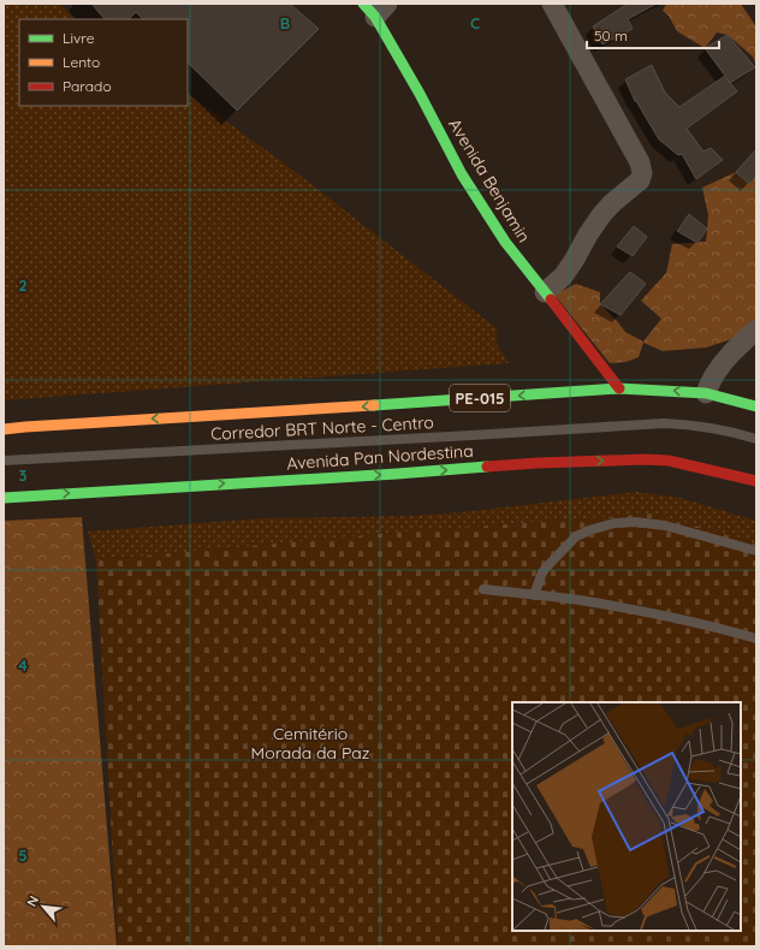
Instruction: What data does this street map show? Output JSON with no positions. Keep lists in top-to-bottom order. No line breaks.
{"streets":{"main road":["Avenida Benjamin","PE-015","Avenida Pan Nordestina"],"lane":["Corredor BRT Norte - Centro"]},"crossings":[["Avenida Benjamin","PE-015"]],"parks":["Cemitério Morada da Paz"],"legend":["Livre","Lento","Parado"],"scale_bar":"50 m","north":"top left","grid":{"columns":["B","C"],"rows":["2","3","4","5"]}}
